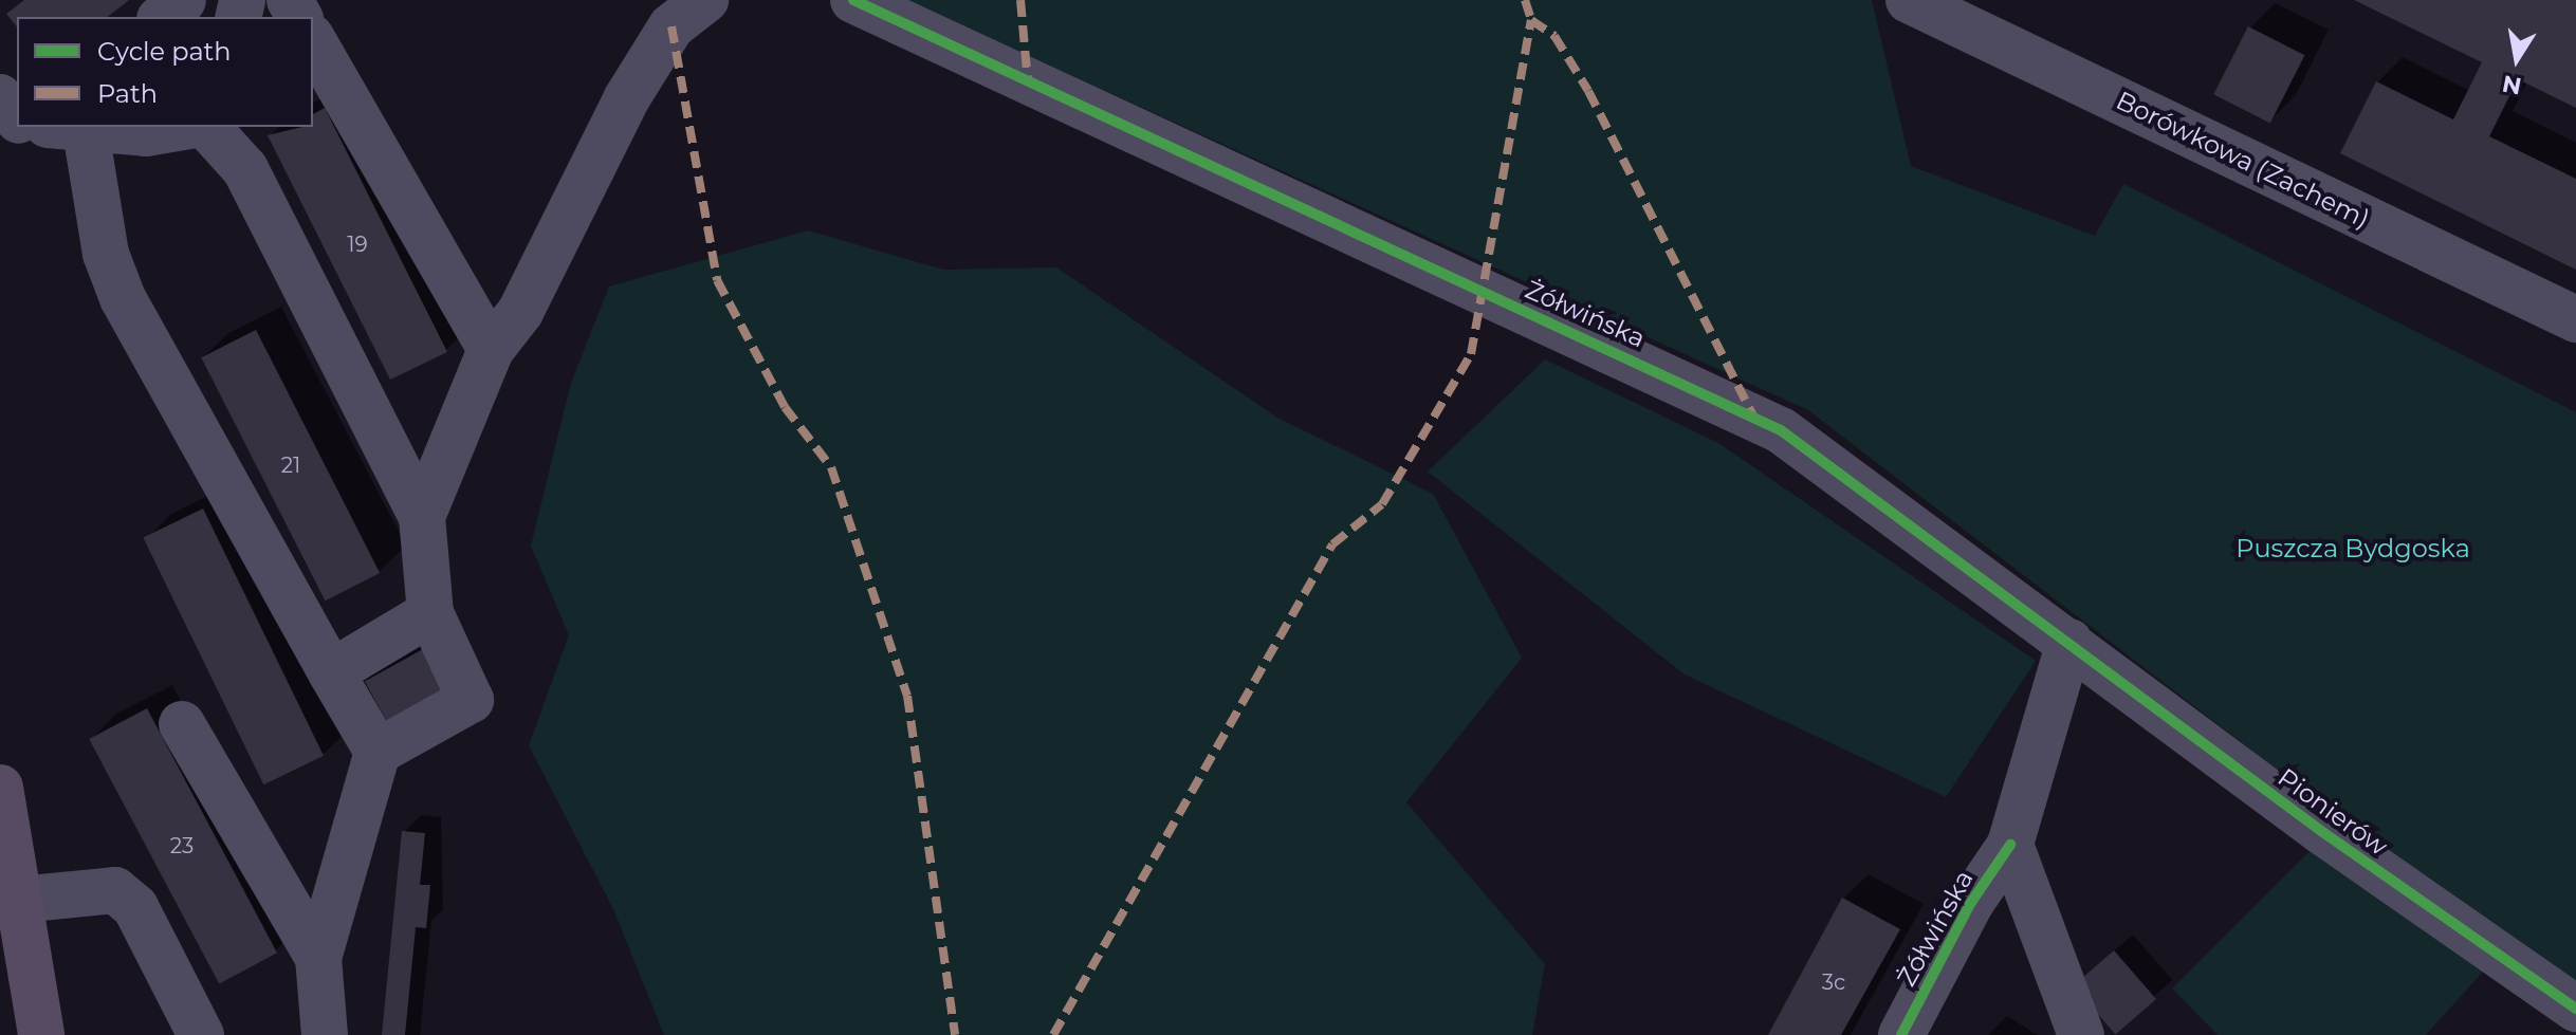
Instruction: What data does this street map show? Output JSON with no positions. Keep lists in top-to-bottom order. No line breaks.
{"streets":{"street":["Borówkowa (Zachem)","Żółwińska","Pionierów"]},"crossings":[["Żółwińska","Pionierów"]],"parks":["Puszcza Bydgoska"],"house_numbers":["19","21","23","3c"],"legend":["Cycle path","Path"],"north":"bottom"}
